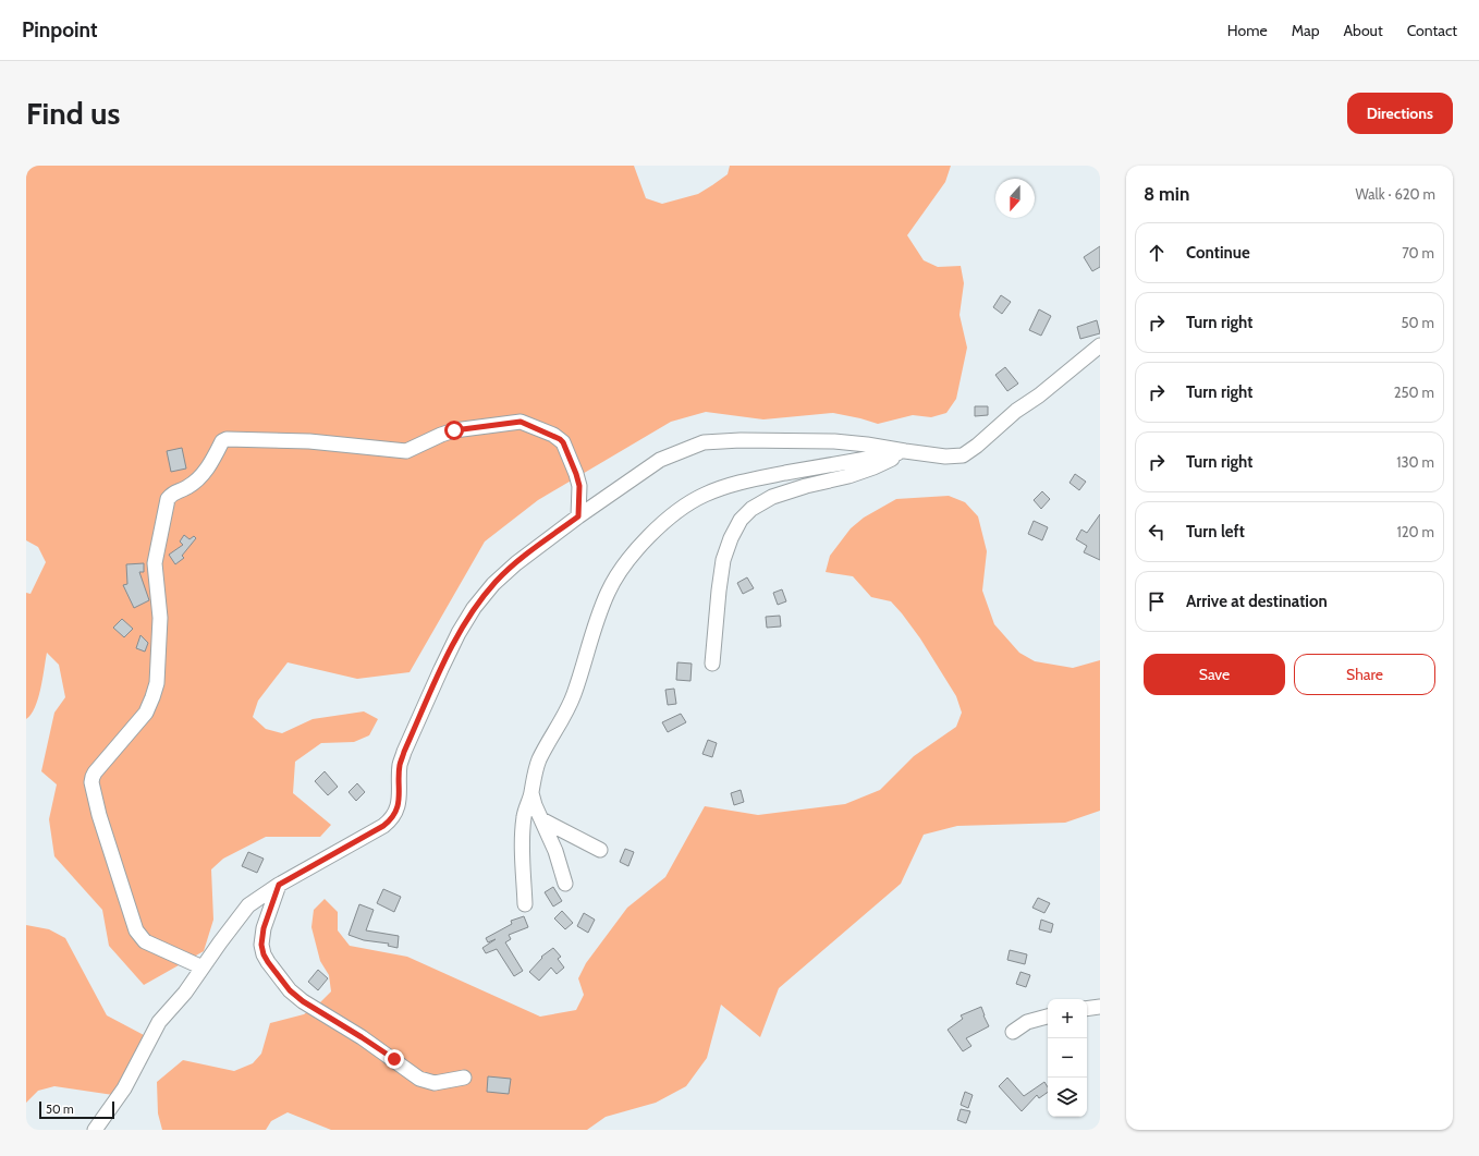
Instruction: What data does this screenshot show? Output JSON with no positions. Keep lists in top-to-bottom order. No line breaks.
{"scale_bar":"50 m","north":"bottom","page":{"header":"Pinpoint","nav":["Home","Map","About","Contact"],"buttons":["Directions",["Save","Share"]],"title":"Find us","heading":["8 min","Walk · 620 m"],"list":[["Continue","70 m"],["Turn right","50 m"],["Turn right","250 m"],["Turn right","130 m"],["Turn left","120 m"],"Arrive at destination"],"map_buttons":["+","−"],"scale":"50 m"}}
